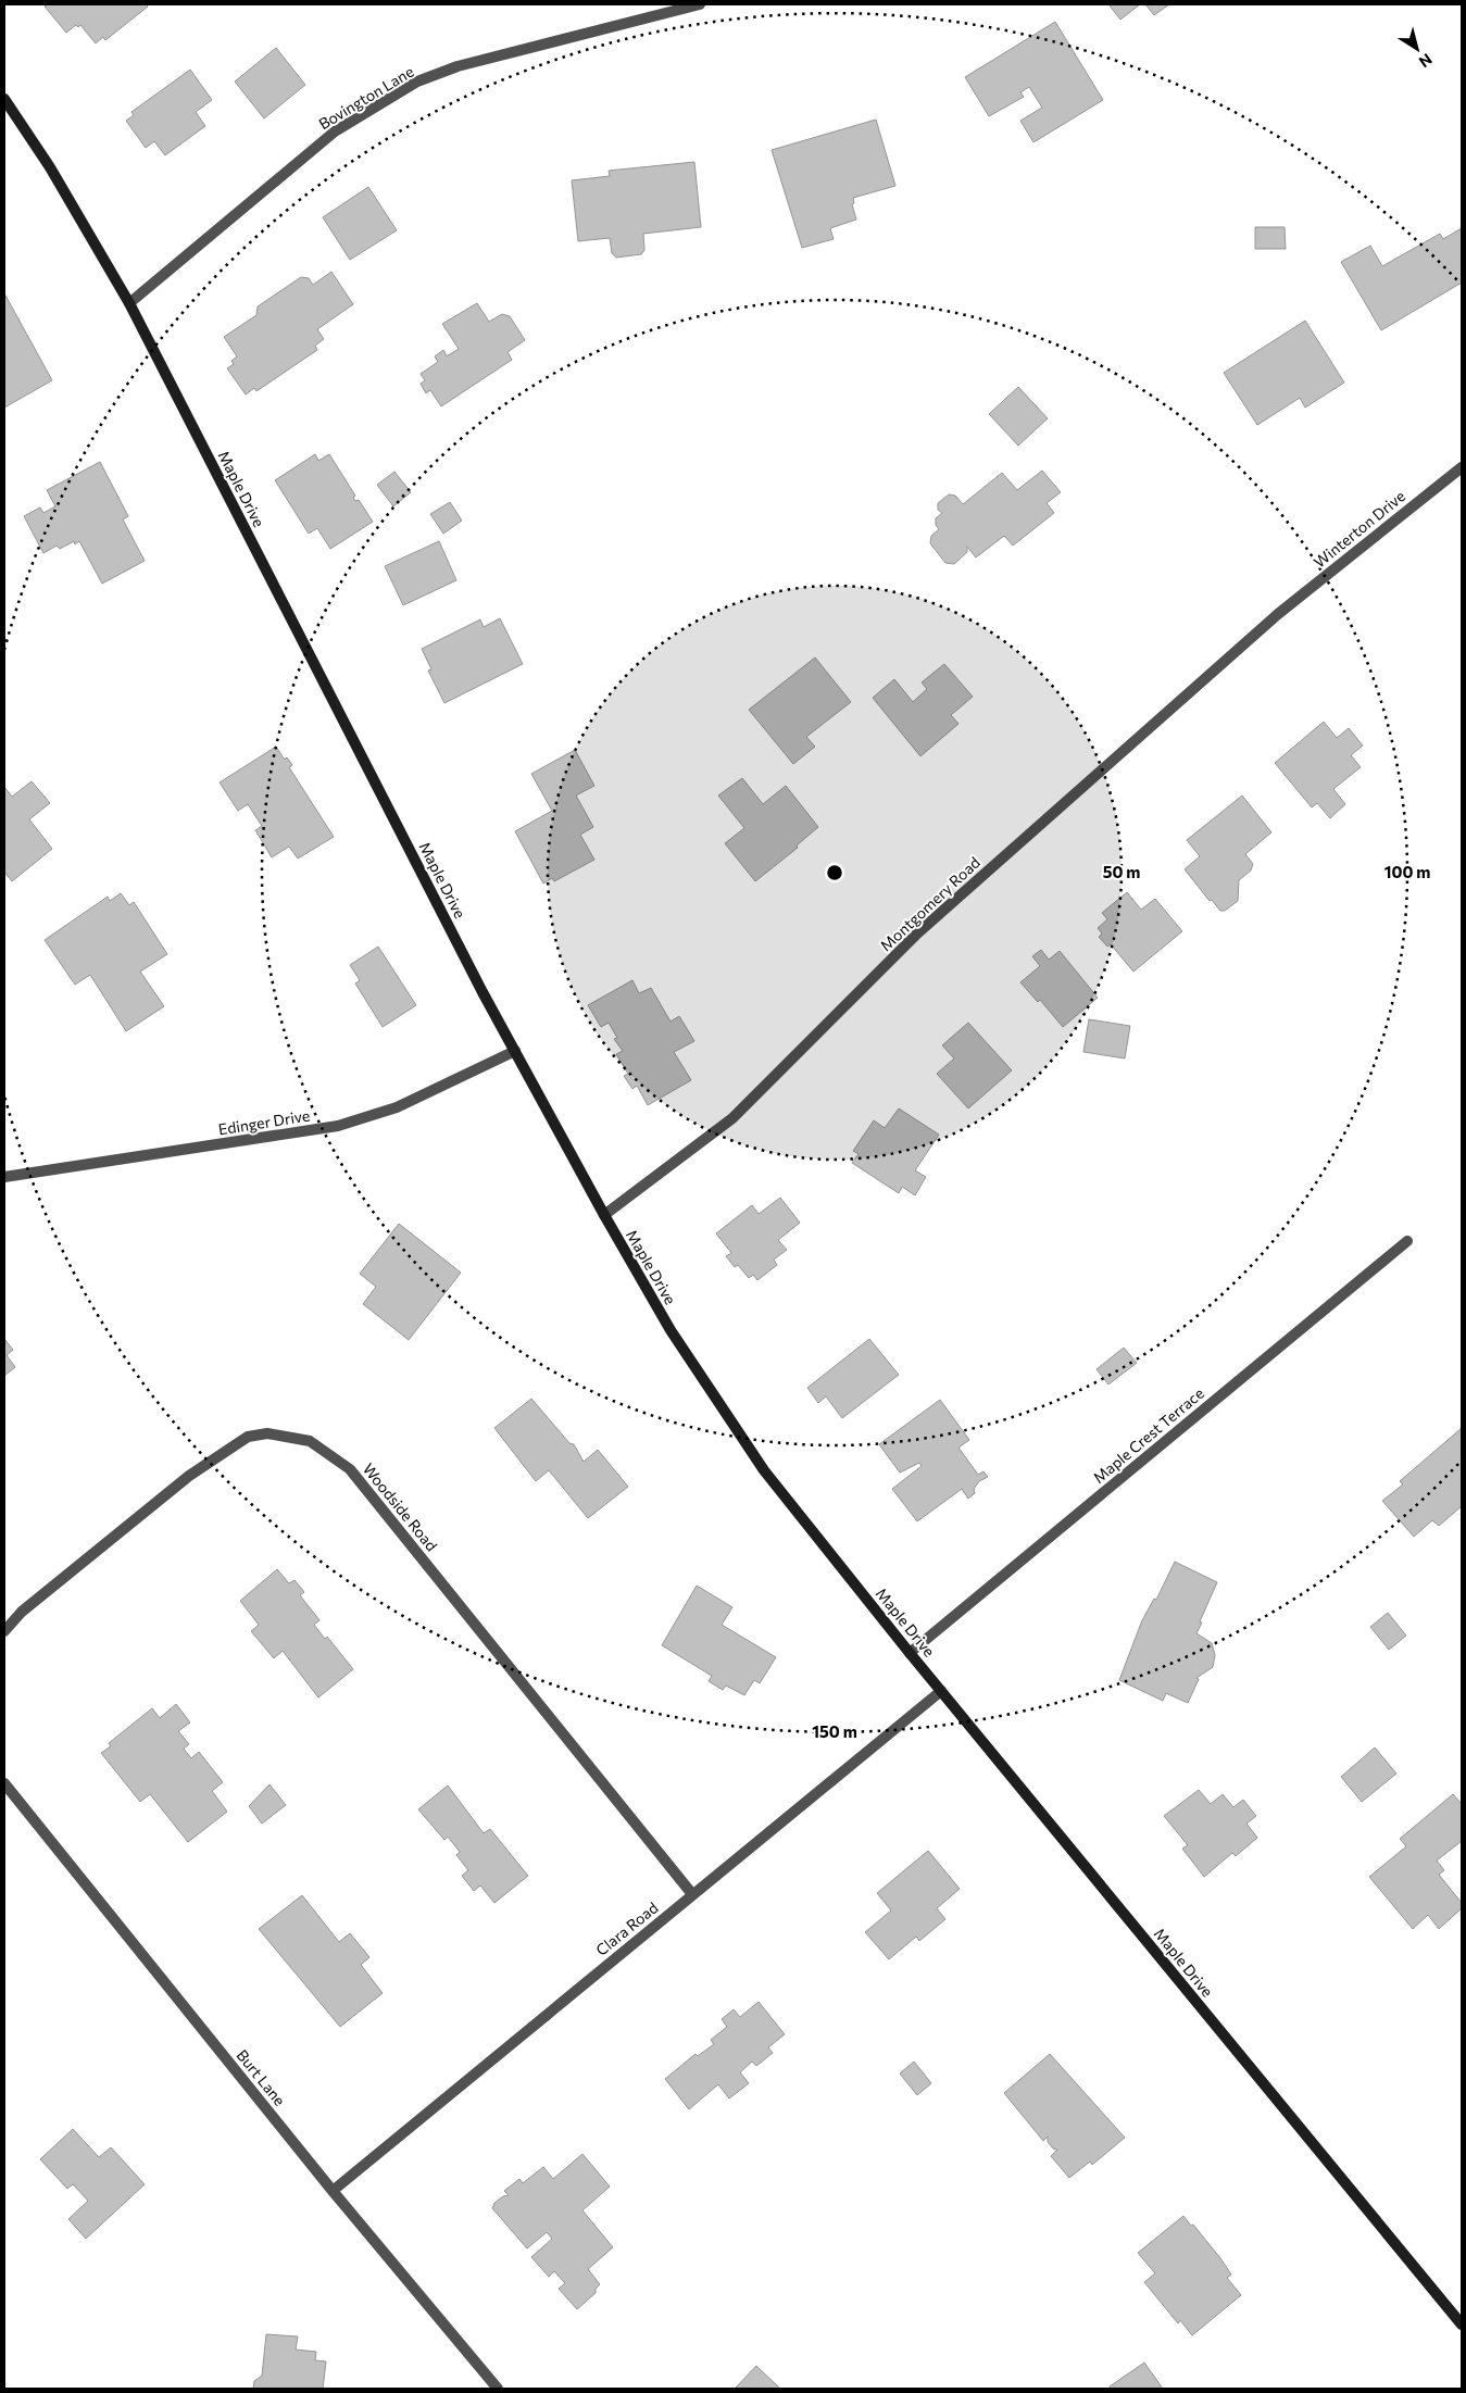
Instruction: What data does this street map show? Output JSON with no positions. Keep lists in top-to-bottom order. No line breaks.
{"streets":{"street":["Bovington Lane","Maple Drive","Winterton Drive","Montgomery Road","Edinger Drive","Maple Crest Terrace","Woodside Road","Clara Road","Burt Lane"]},"crossings":[["Bovington Lane","Maple Drive"],["Maple Drive","Montgomery Road"],["Maple Drive","Edinger Drive"],["Maple Drive","Maple Crest Terrace"],["Maple Drive","Clara Road"],["Winterton Drive","Montgomery Road"],["Woodside Road","Clara Road"],["Clara Road","Burt Lane"]],"north":"bottom right","rings":["50 m","100 m","150 m"]}
